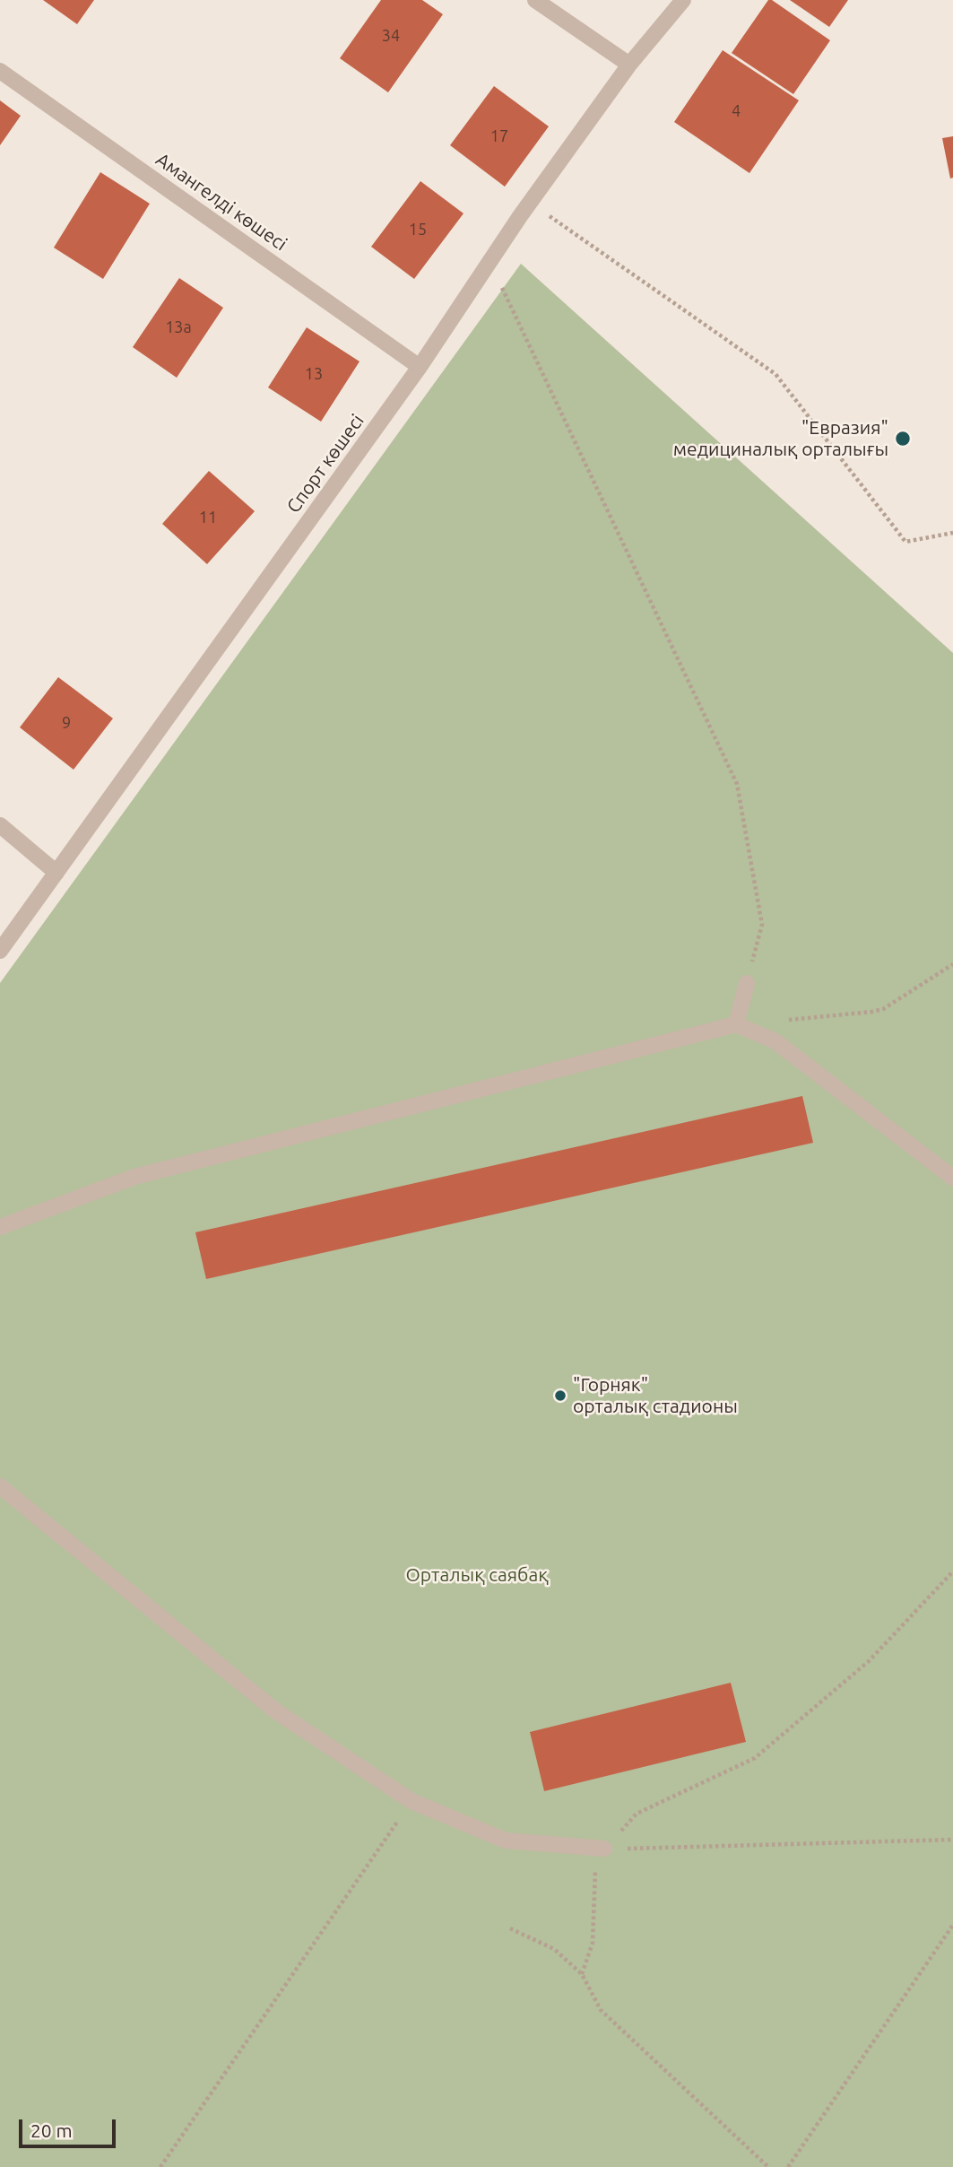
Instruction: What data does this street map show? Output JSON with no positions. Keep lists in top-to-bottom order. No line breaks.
{"streets":{"street":["Амангелді көшесі","Спорт көшесі"]},"crossings":[["Амангелді көшесі","Спорт көшесі"]],"parks":["Орталық саябақ"],"places":["\"Евразия\" медициналық орталығы","\"Горняк\" орталық стадионы"],"house_numbers":["34","4","17","15","13а","13","11","9"],"scale_bar":"20 m"}
